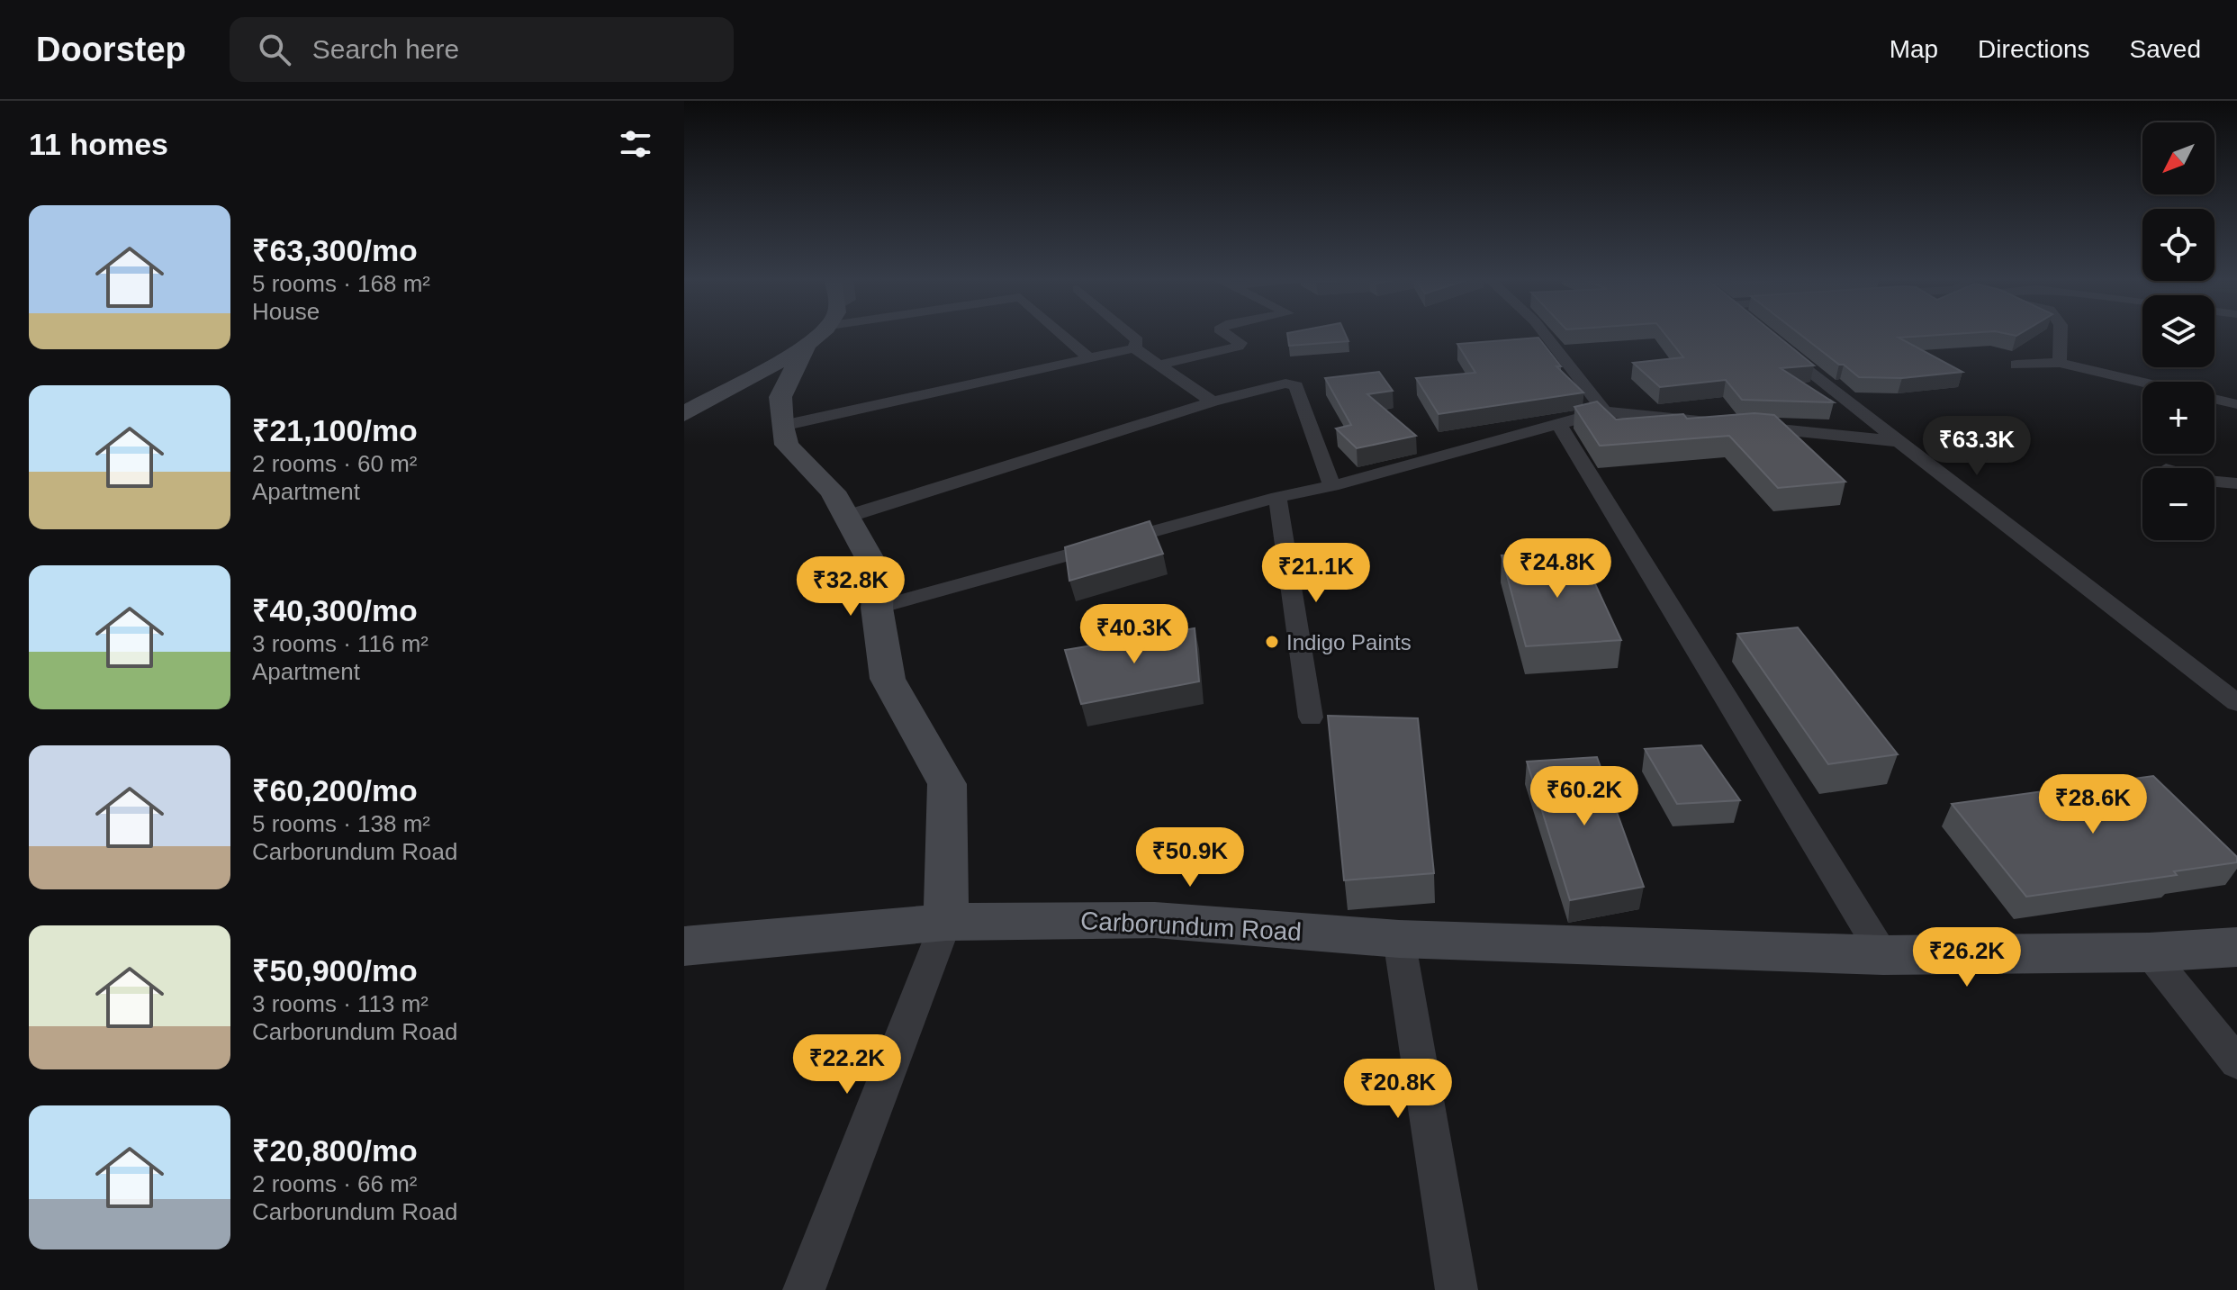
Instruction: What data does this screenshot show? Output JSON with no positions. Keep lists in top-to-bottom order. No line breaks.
{"streets":{"street":["Carborundum Road"]},"places":["Indigo Paints"],"north":"bottom left","page":{"header":"Doorstep","search":"Search here","nav":["Map","Directions","Saved"],"heading":"11 homes","map_buttons":["+","−"],"list":[{"name":"₹63,300/mo","note":"5 rooms · 168 m² · House"},{"name":"₹21,100/mo","note":"2 rooms · 60 m² · Apartment"},{"name":"₹40,300/mo","note":"3 rooms · 116 m² · Apartment"},{"name":"₹60,200/mo","note":"5 rooms · 138 m² · Carborundum Road"},{"name":"₹50,900/mo","note":"3 rooms · 113 m² · Carborundum Road"},{"name":"₹20,800/mo","note":"2 rooms · 66 m² · Carborundum Road"}],"price":["₹63.3K","₹24.8K","₹21.1K","₹32.8K","₹40.3K","₹60.2K","₹28.6K","₹50.9K","₹26.2K","₹22.2K","₹20.8K"]}}
